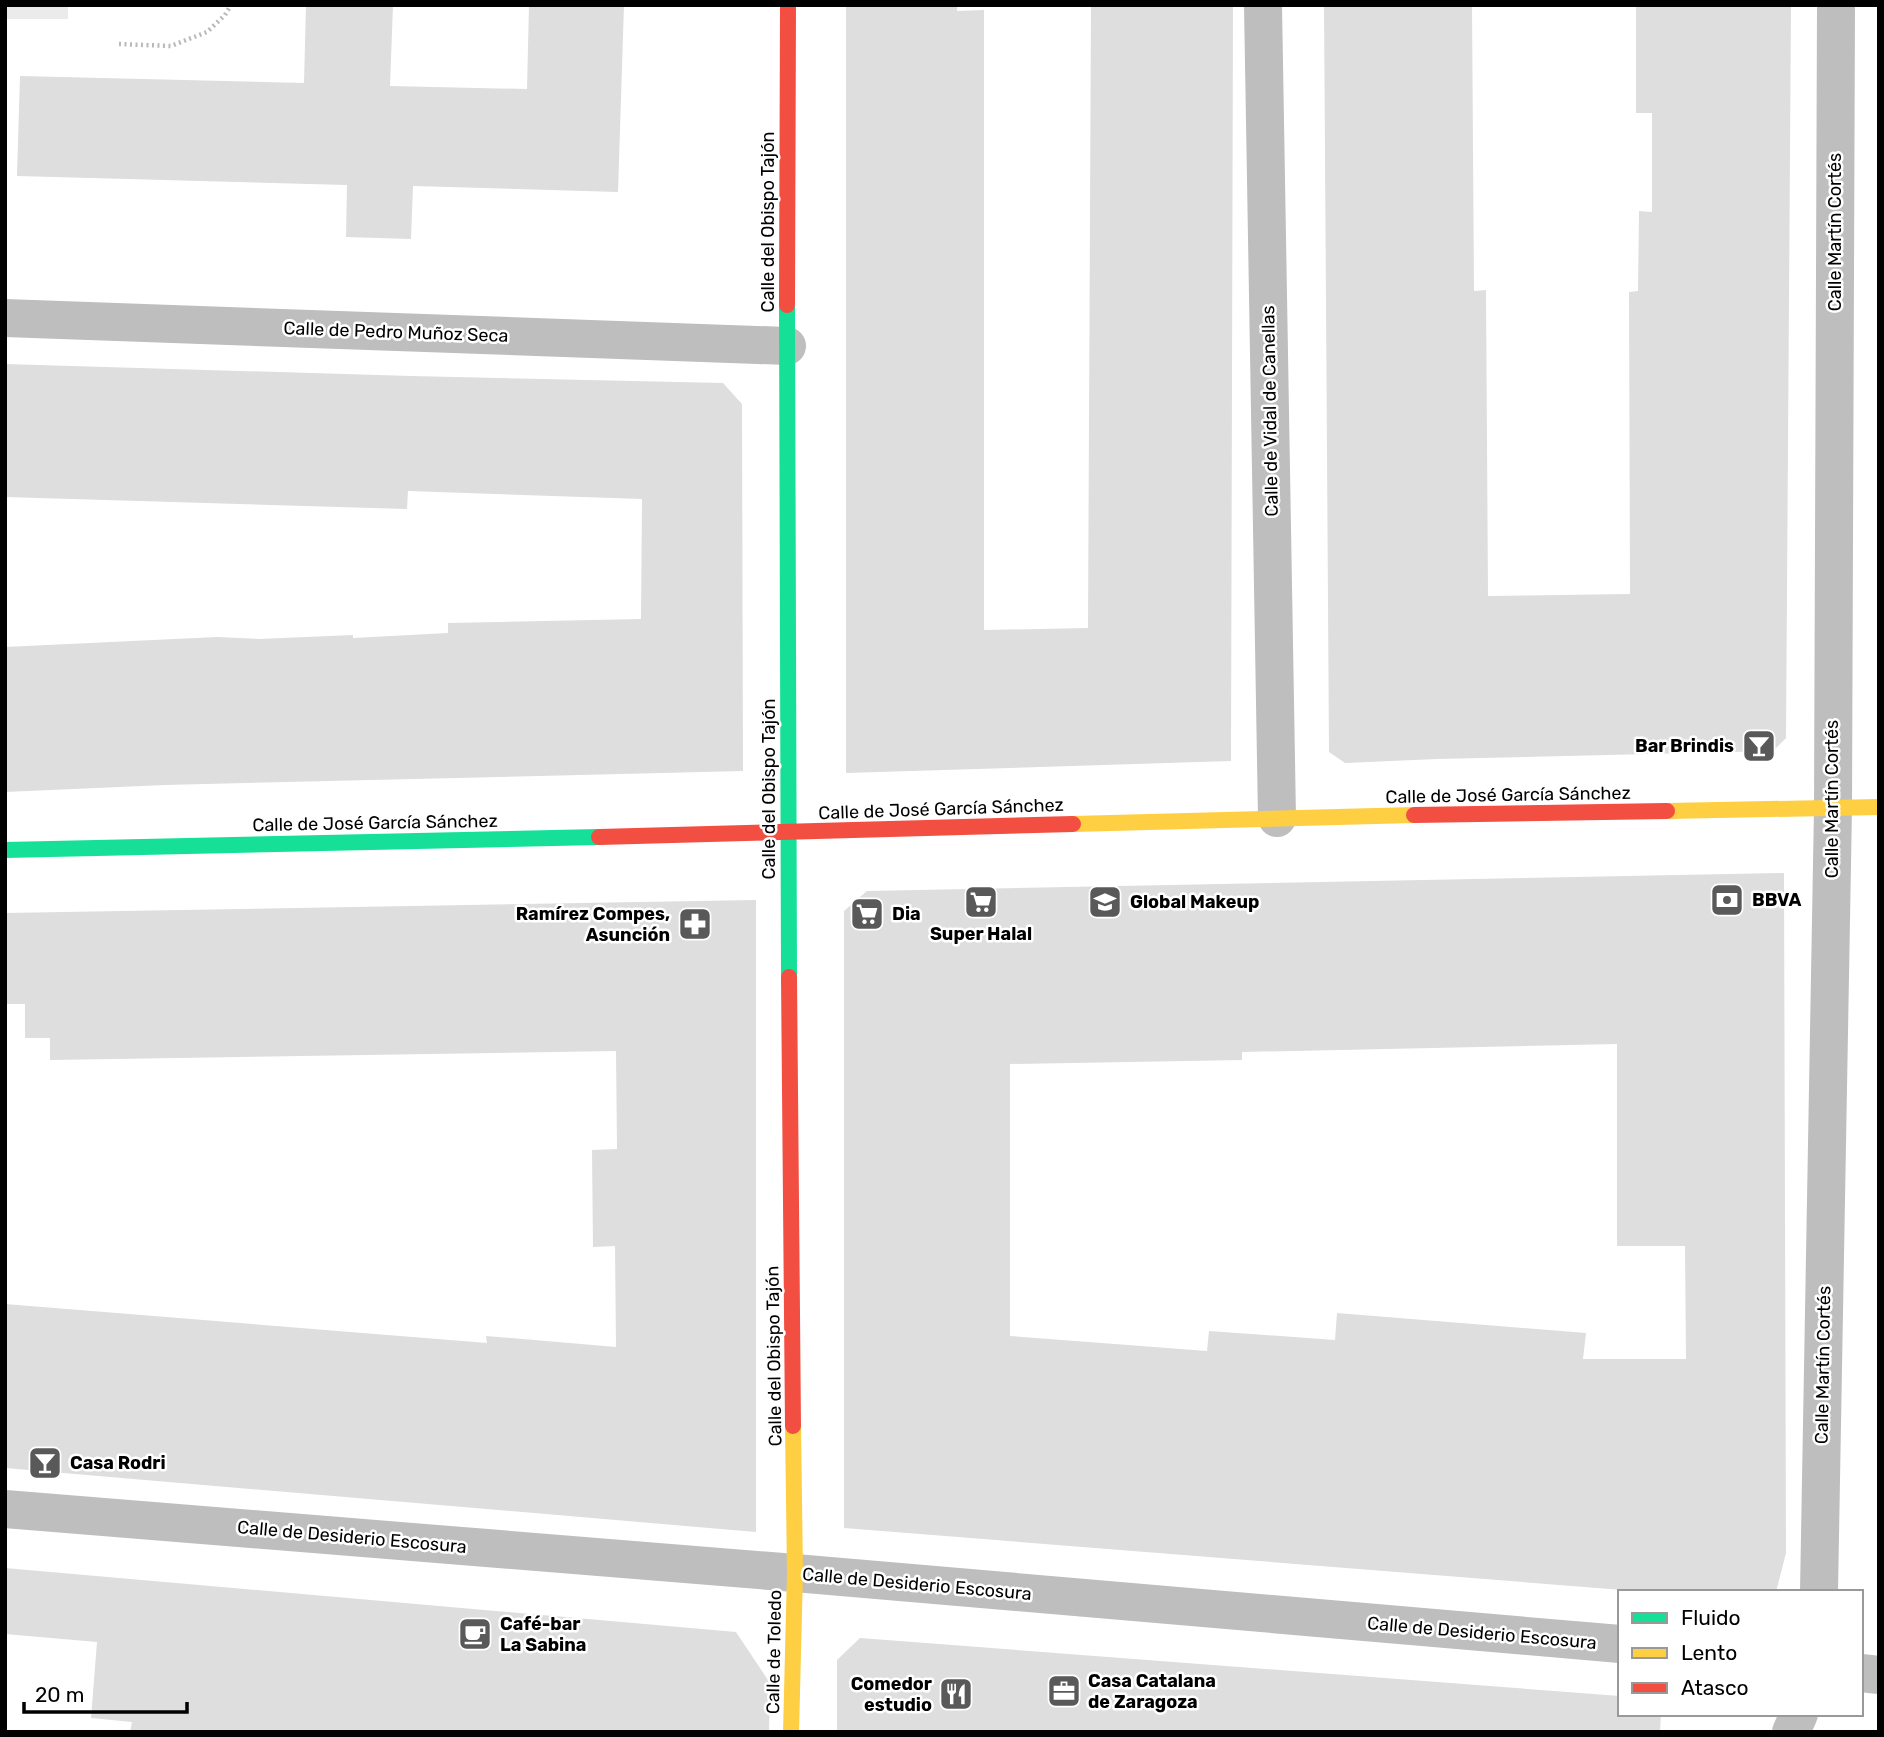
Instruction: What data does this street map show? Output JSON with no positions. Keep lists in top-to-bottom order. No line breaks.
{"streets":{"street":["Calle del Obispo Tajón","Calle Martín Cortés","Calle de Pedro Muñoz Seca","Calle de Vidal de Canellas","Calle de José García Sánchez","Calle de Desiderio Escosura","Calle de Toledo"]},"crossings":[["Calle del Obispo Tajón","Calle de Pedro Muñoz Seca"],["Calle del Obispo Tajón","Calle de José García Sánchez"],["Calle del Obispo Tajón","Calle de Desiderio Escosura"],["Calle del Obispo Tajón","Calle de Toledo"],["Calle Martín Cortés","Calle de José García Sánchez"],["Calle de Vidal de Canellas","Calle de José García Sánchez"],["Calle de Desiderio Escosura","Calle de Toledo"]],"places":{"bar":["Bar Brindis","Casa Rodri"],"bank":["BBVA"],"supermarket":["Super Halal","Dia"],"school or university":["Global Makeup"],"pharmacy":["Ramírez Compes, Asunción"],"cafe":["Café-bar La Sabina"],"office":["Casa Catalana de Zaragoza"],"restaurant":["Comedor estudio"]},"legend":["Fluido","Lento","Atasco"],"scale_bar":"20 m"}
